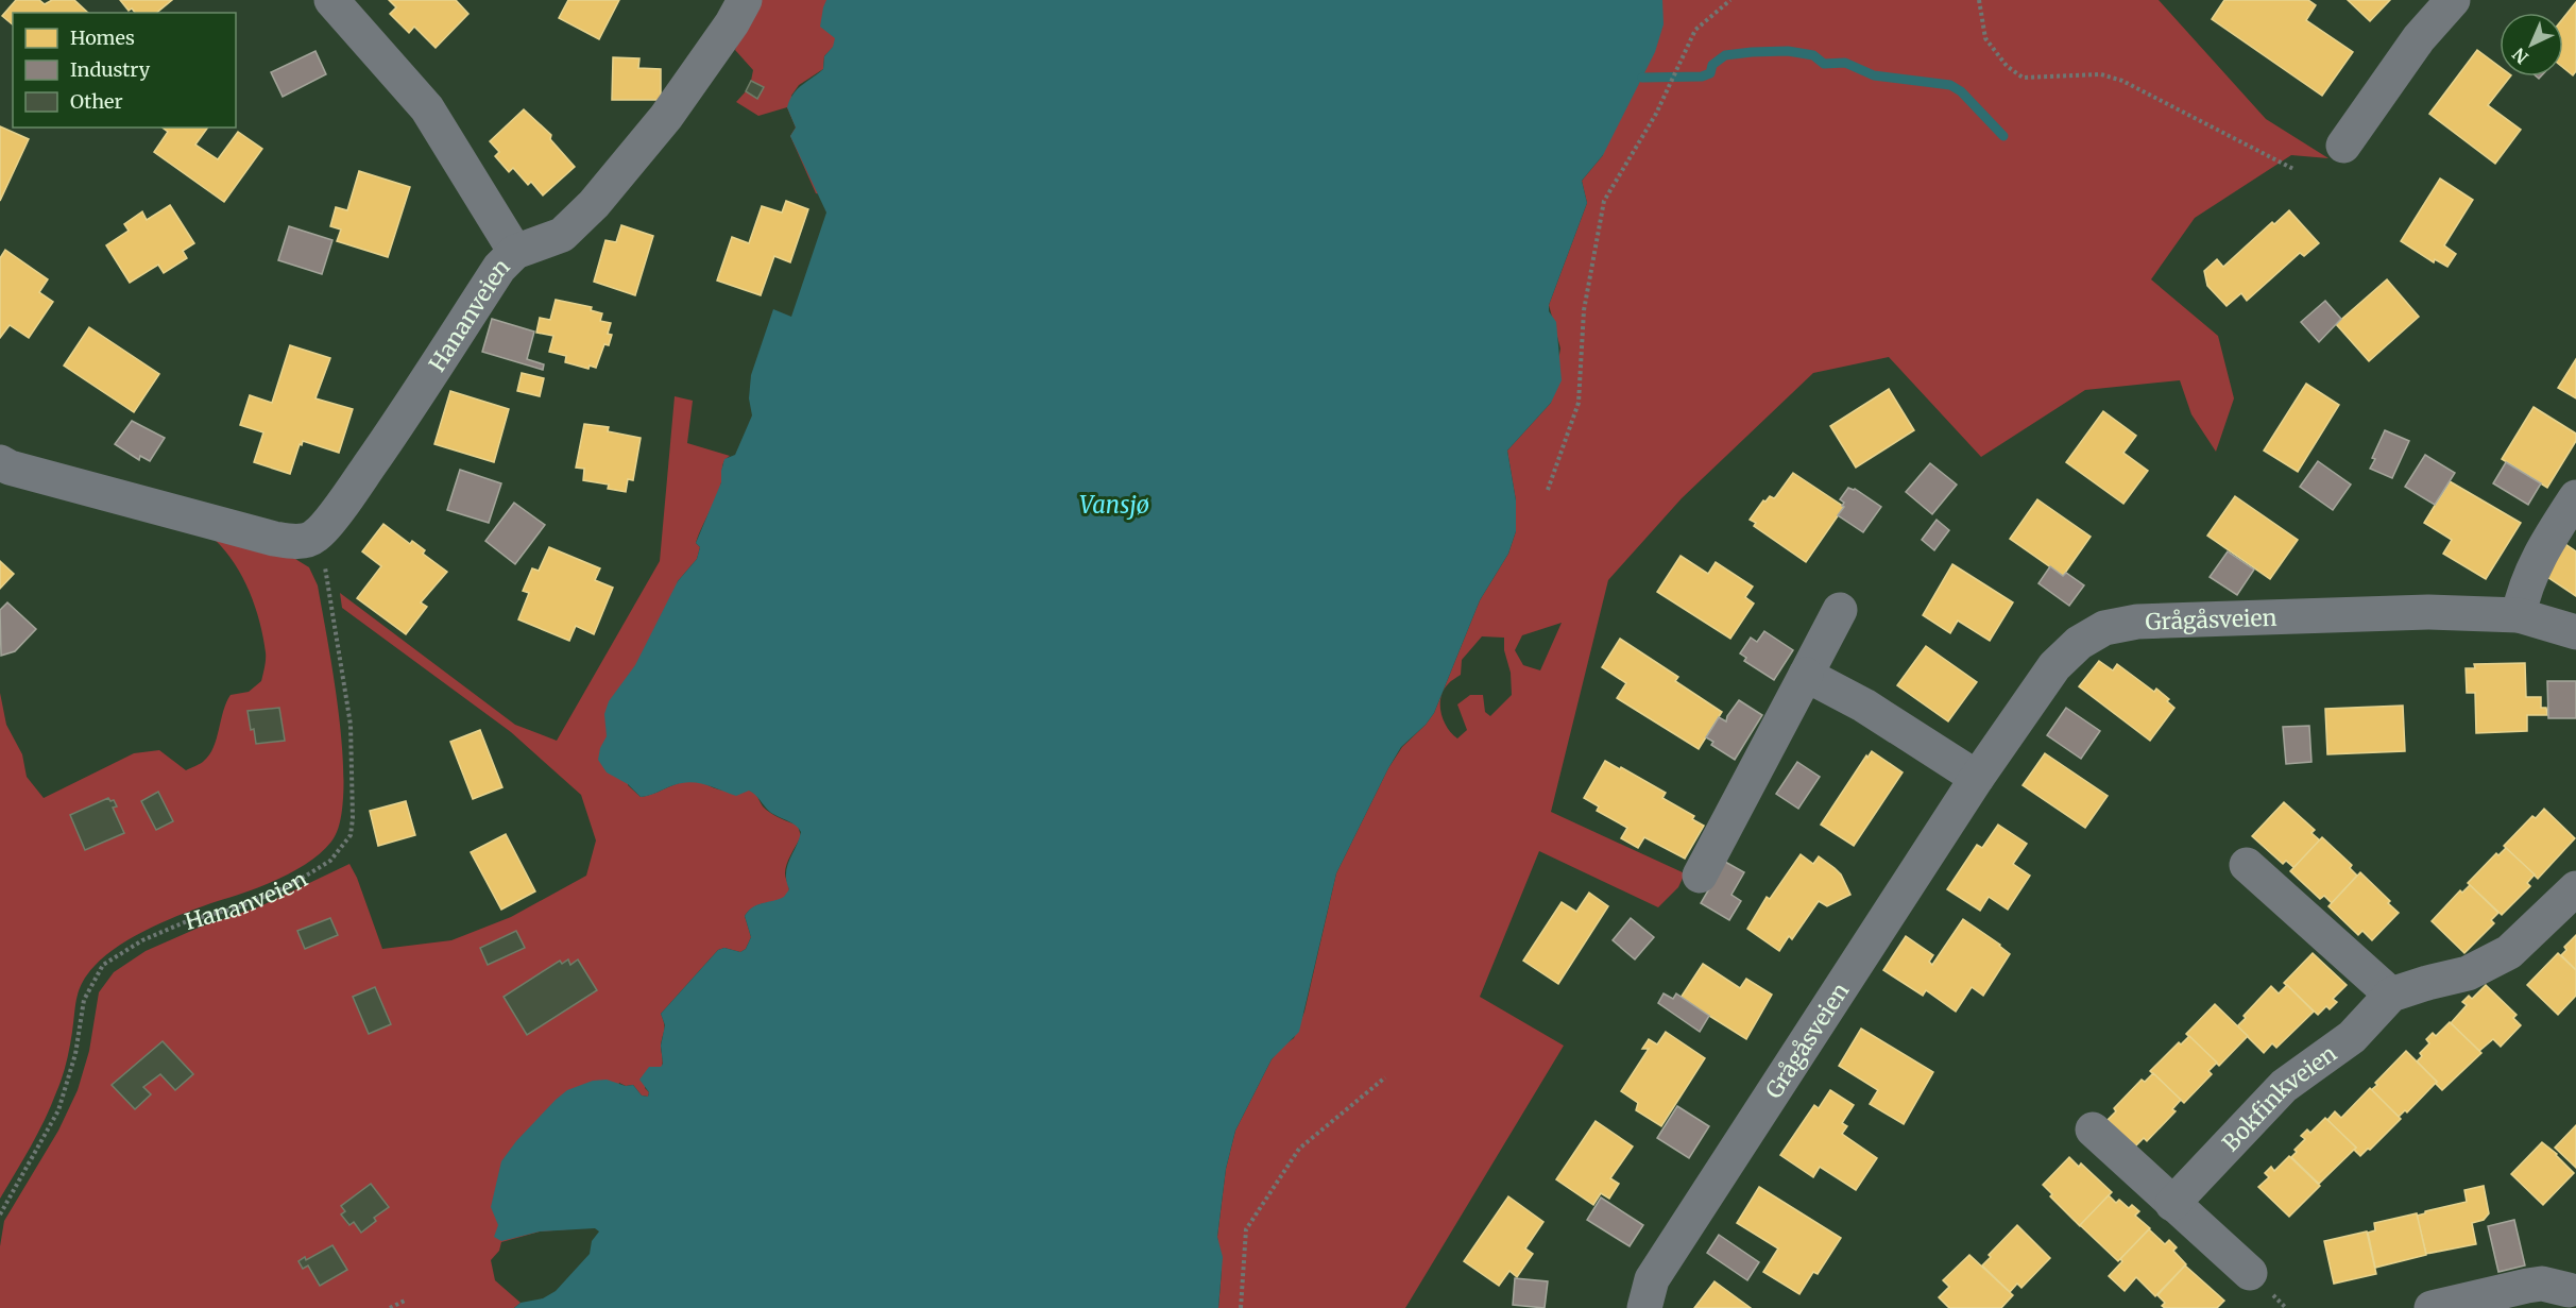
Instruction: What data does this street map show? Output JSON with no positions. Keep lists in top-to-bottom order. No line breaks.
{"streets":{"street":["Hananveien","Grågåsveien","Bokfinkveien"]},"water":["Vansjø"],"legend":["Homes","Industry","Other"],"north":"bottom left"}
